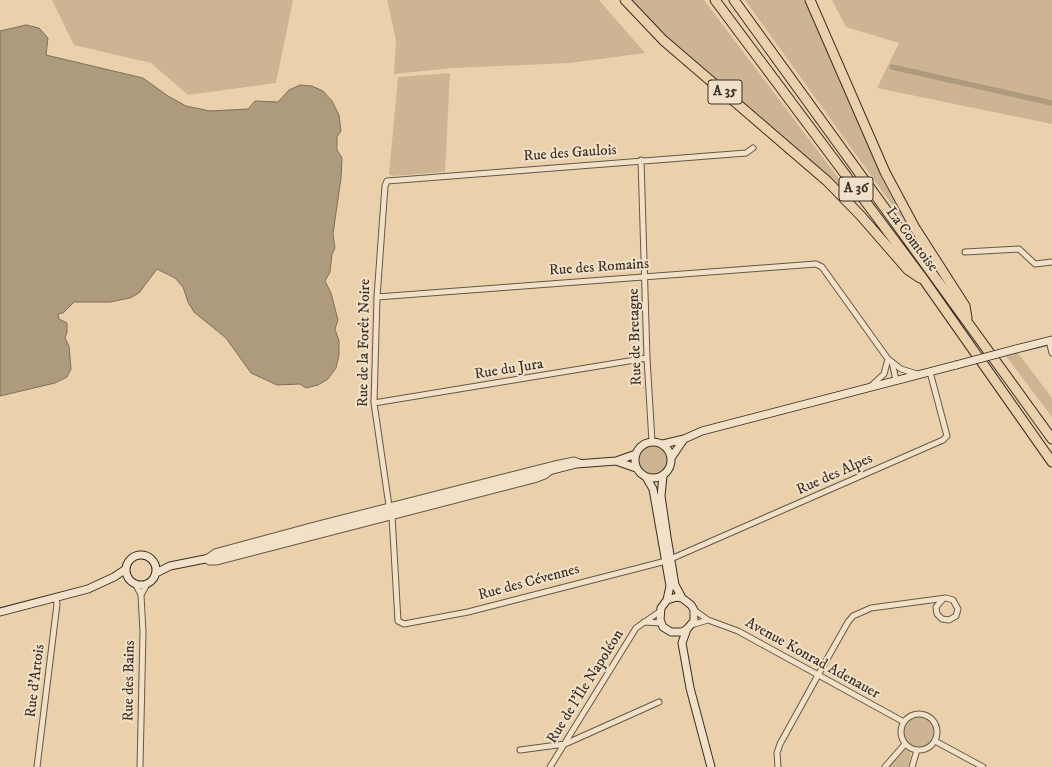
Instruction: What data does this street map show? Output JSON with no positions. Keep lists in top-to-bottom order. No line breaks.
{"streets":{"highway":["A 35","A 36","La Comtoise"],"street":["Rue des Gaulois","Rue des Romains","Rue de Bretagne","Rue de la Forêt Noire","Rue du Jura","Rue des Alpes","Rue des Cévennes","Avenue Konrad Adenauer","Rue d'Artois","Rue des Bains","Rue de l'Île Napoléon"]},"crossings":[["A 35","La Comtoise"],["Rue des Gaulois","Rue de Bretagne"],["Rue des Gaulois","Rue de la Forêt Noire"],["Rue des Romains","Rue de Bretagne"],["Rue des Romains","Rue de la Forêt Noire"],["Rue de Bretagne","Rue du Jura"],["Rue de la Forêt Noire","Rue du Jura"],["Rue des Alpes","Rue des Cévennes"],["Avenue Konrad Adenauer","Rue de l'Île Napoléon"]]}
